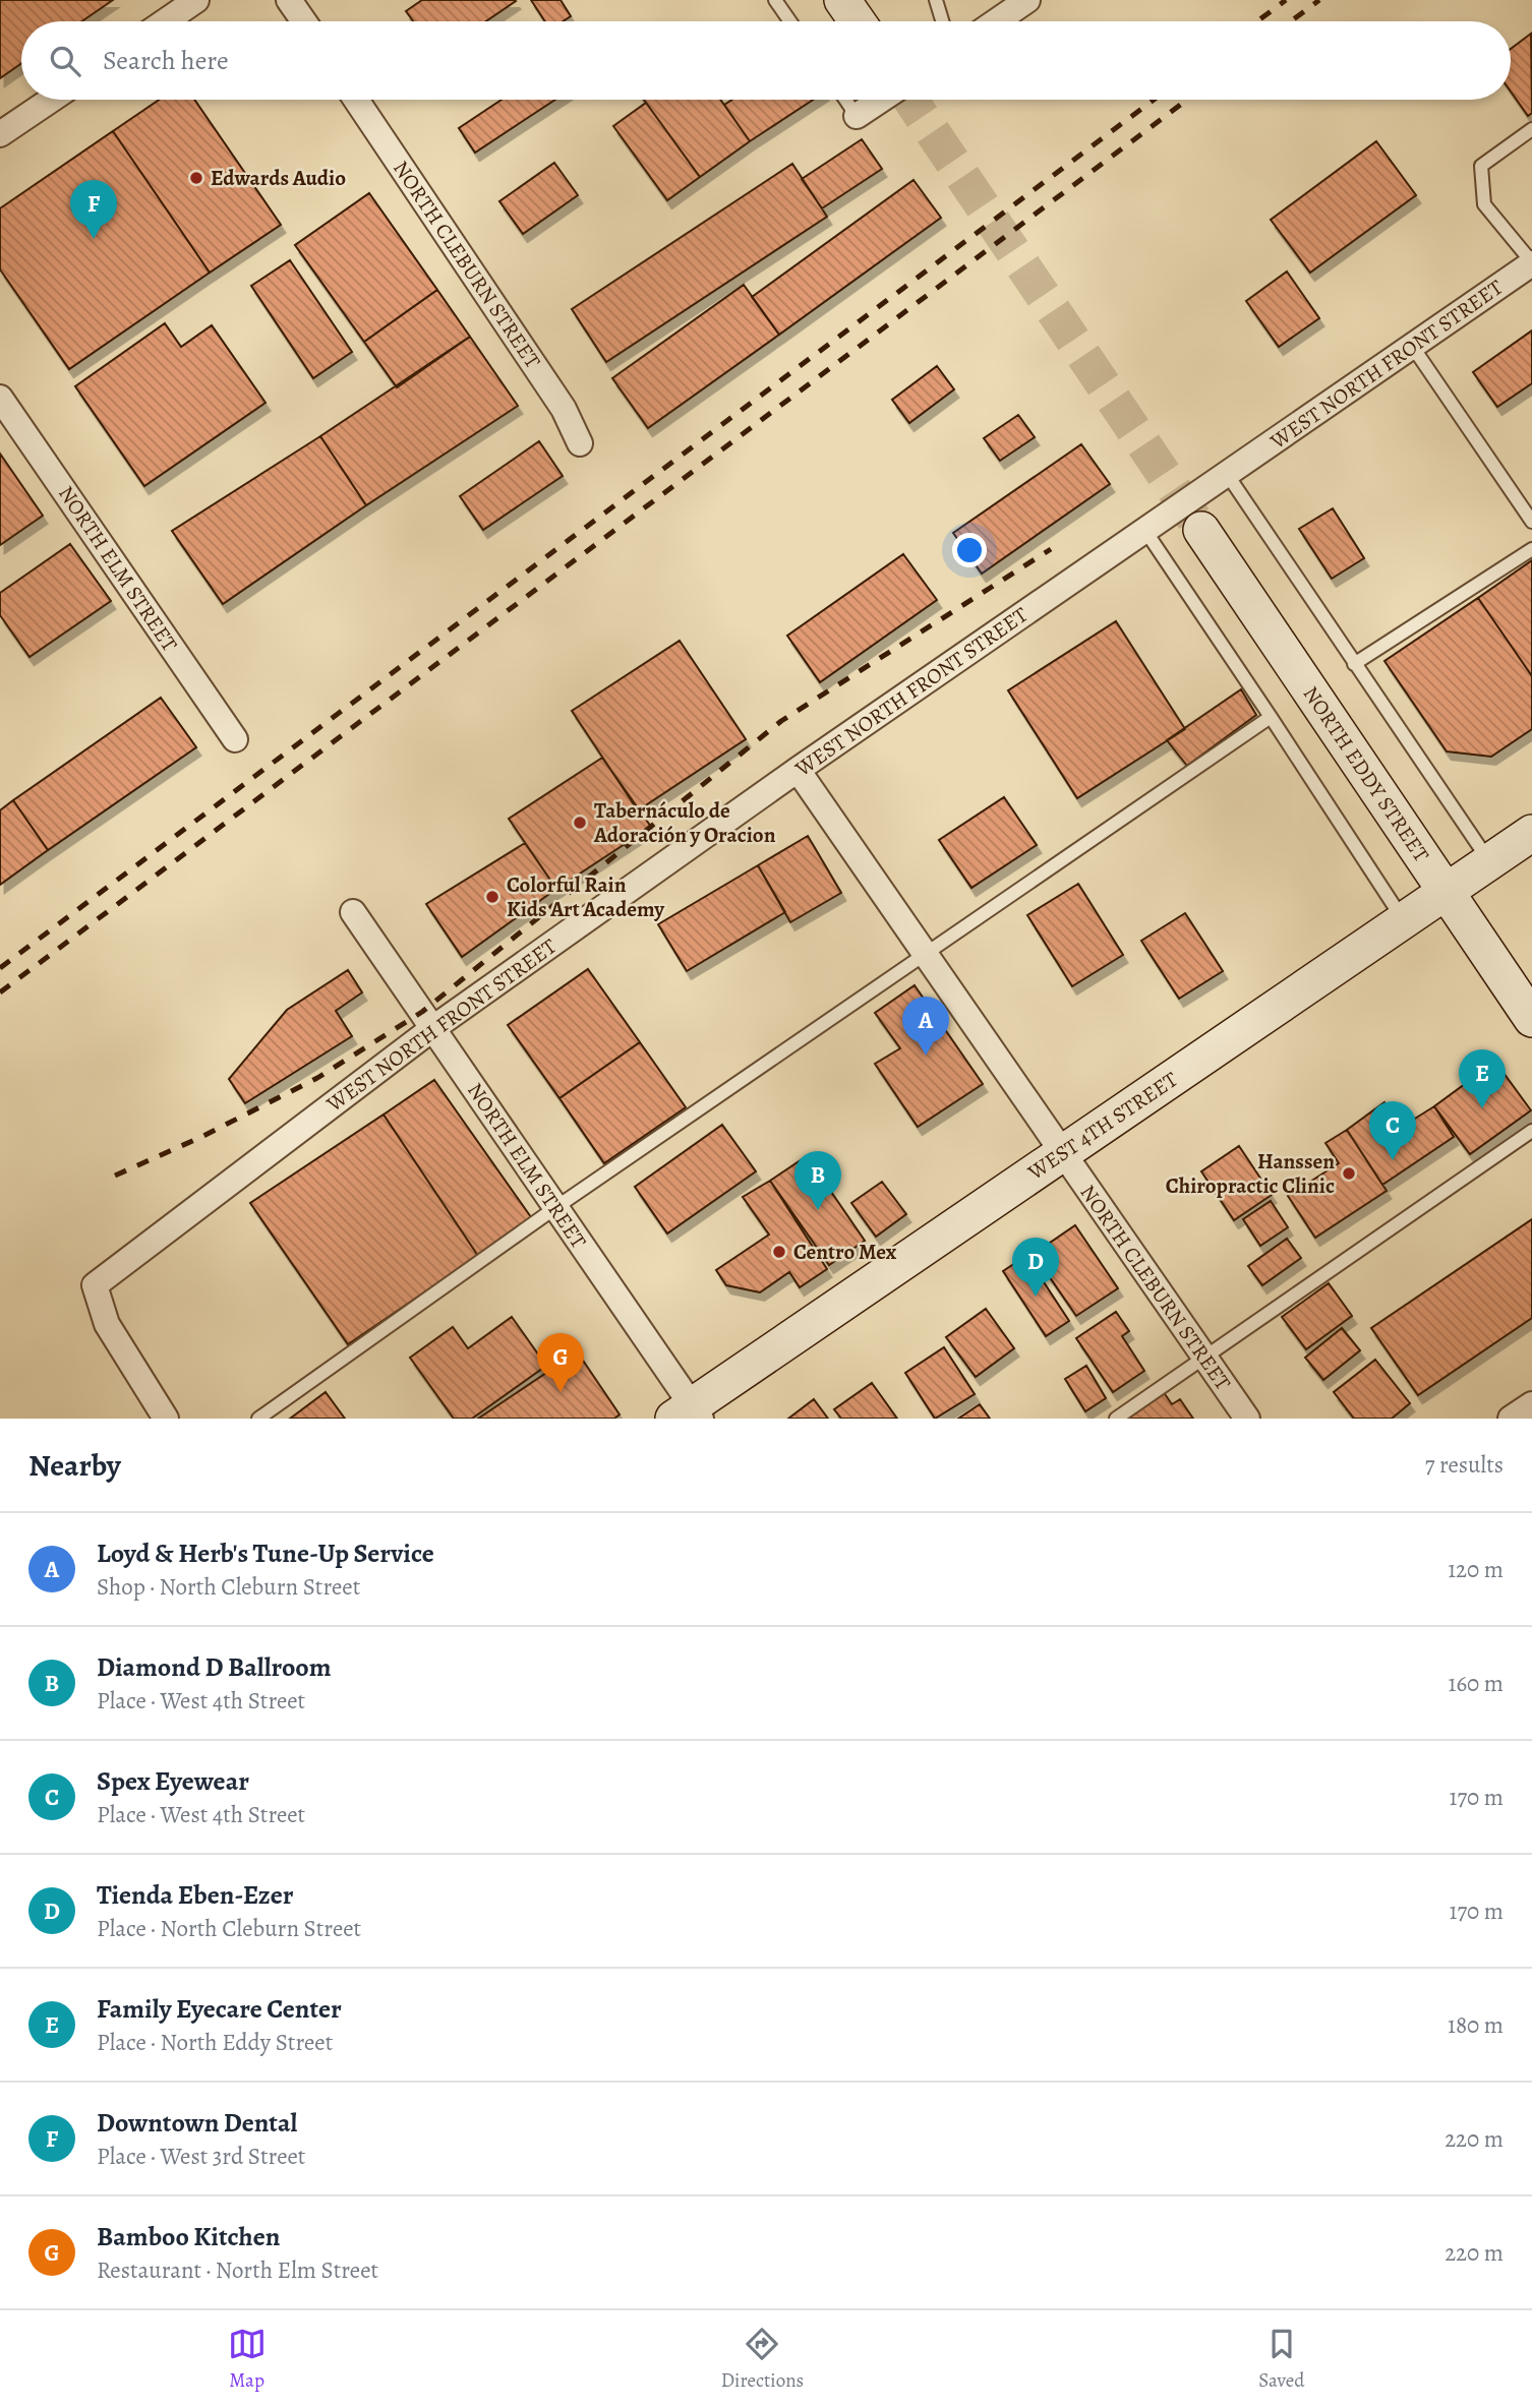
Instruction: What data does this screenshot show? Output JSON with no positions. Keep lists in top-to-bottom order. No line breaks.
{"streets":{"main road":["NORTH EDDY STREET","WEST 4TH STREET"],"street":["NORTH CLEBURN STREET","WEST NORTH FRONT STREET","NORTH ELM STREET"]},"crossings":[["NORTH CLEBURN STREET","WEST NORTH FRONT STREET"],["NORTH CLEBURN STREET","WEST 4TH STREET"],["WEST NORTH FRONT STREET","NORTH ELM STREET"],["NORTH ELM STREET","WEST 4TH STREET"],["NORTH EDDY STREET","WEST 4TH STREET"]],"places":["Edwards Audio","Tabernáculo de Adoración y Oracion","Colorful Rain Kids Art Academy","Hanssen Chiropractic Clinic","Centro Mex"],"page":{"search":"Search here","pins":["F","A","E","C","B","D","G"],"heading":["Nearby","7 results"],"list":[{"mark":"A","name":"Loyd & Herb's Tune-Up Service","note":"Shop · North Cleburn Street","value":"120 m"},{"mark":"B","name":"Diamond D Ballroom","note":"Place · West 4th Street","value":"160 m"},{"mark":"C","name":"Spex Eyewear","note":"Place · West 4th Street","value":"170 m"},{"mark":"D","name":"Tienda Eben-Ezer","note":"Place · North Cleburn Street","value":"170 m"},{"mark":"E","name":"Family Eyecare Center","note":"Place · North Eddy Street","value":"180 m"},{"mark":"F","name":"Downtown Dental","note":"Place · West 3rd Street","value":"220 m"},{"mark":"G","name":"Bamboo Kitchen","note":"Restaurant · North Elm Street","value":"220 m"}],"nav":["Map","Directions","Saved"]}}
